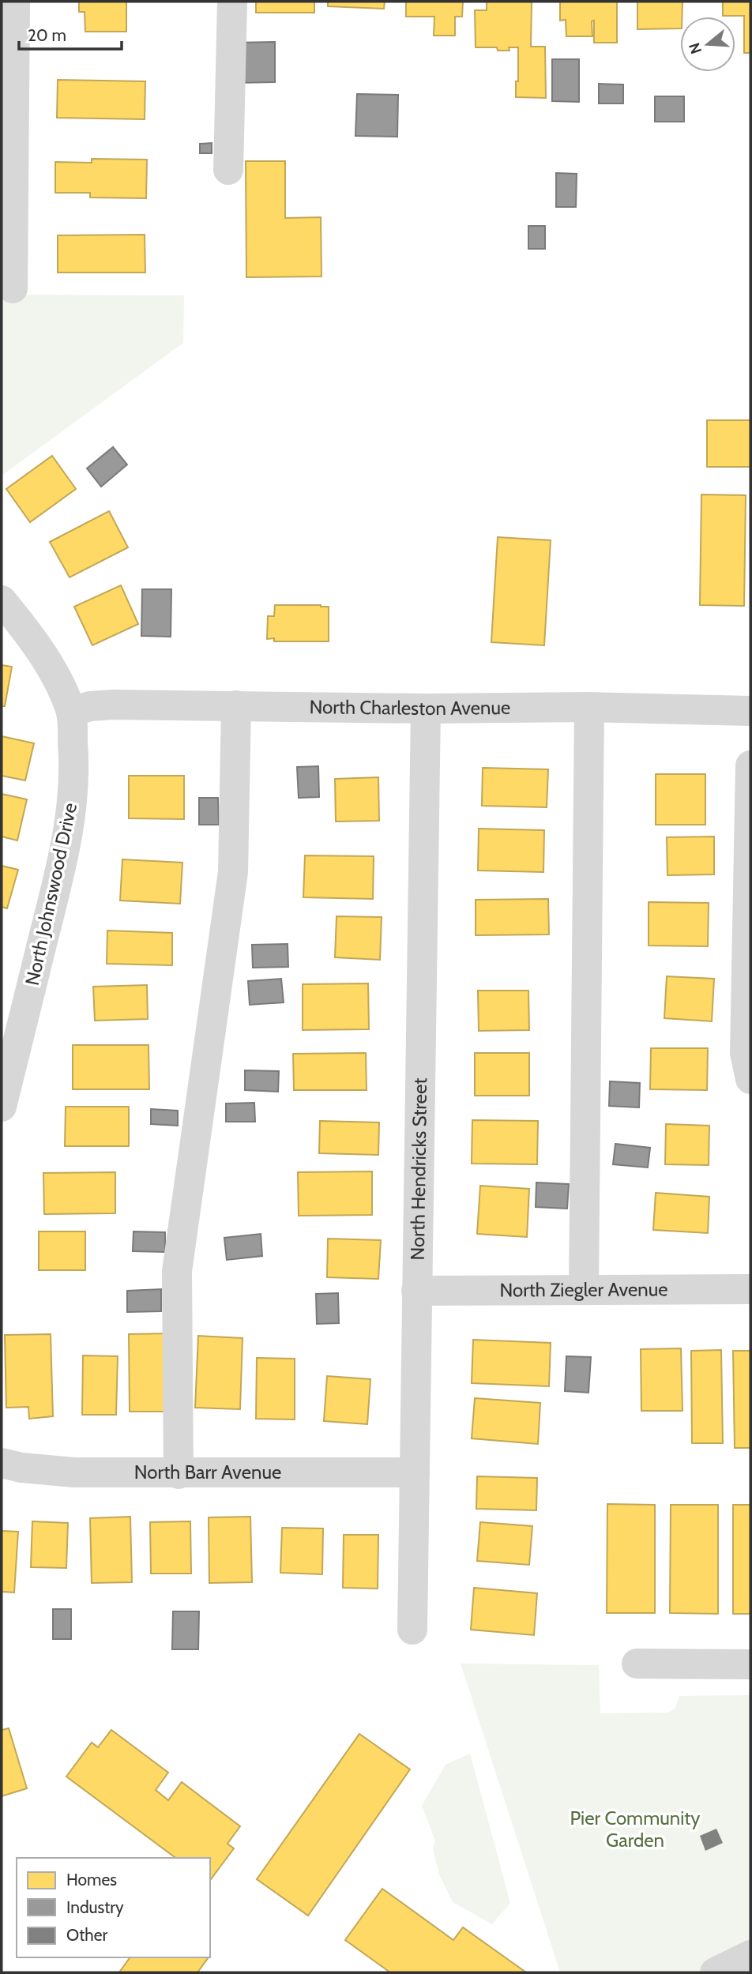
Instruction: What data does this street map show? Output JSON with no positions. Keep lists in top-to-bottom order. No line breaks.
{"streets":{"street":["North Charleston Avenue","North Johnswood Drive","North Hendricks Street","North Ziegler Avenue","North Barr Avenue"]},"crossings":[["North Charleston Avenue","North Johnswood Drive"],["North Charleston Avenue","North Hendricks Street"],["North Hendricks Street","North Ziegler Avenue"],["North Hendricks Street","North Barr Avenue"]],"parks":["Pier Community Garden"],"legend":["Homes","Industry","Other"],"scale_bar":"20 m","north":"left"}
